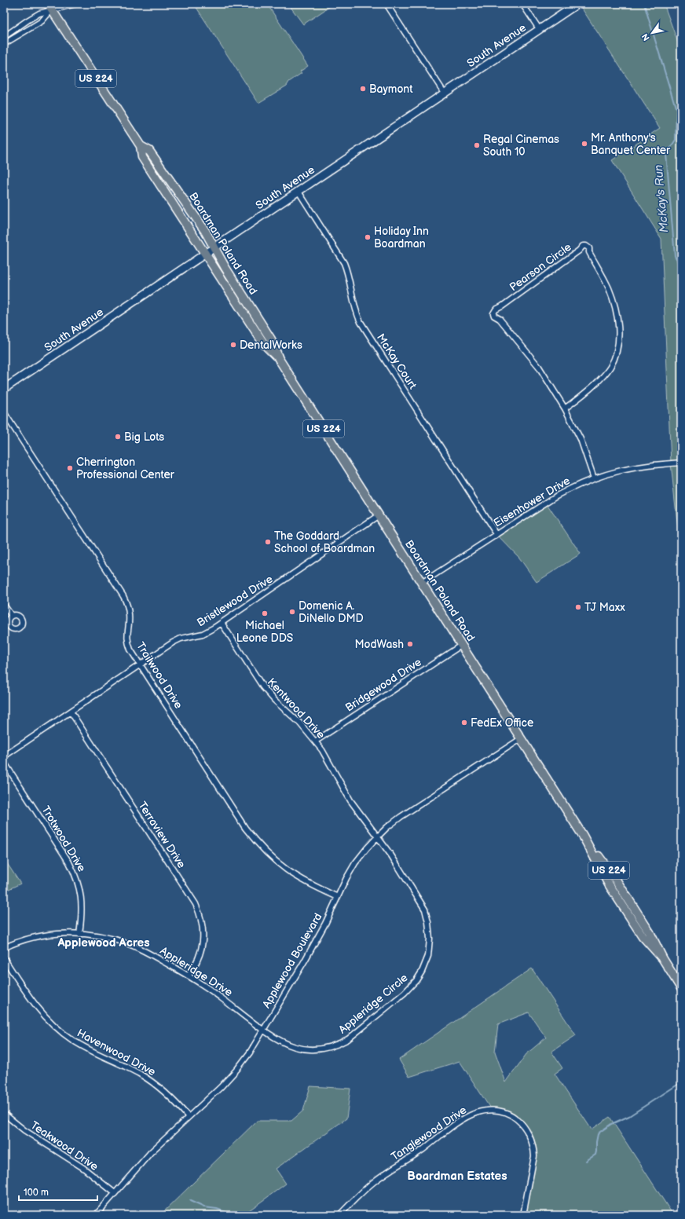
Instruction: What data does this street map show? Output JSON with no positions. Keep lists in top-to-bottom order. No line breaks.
{"streets":{"main road":["South Avenue","US 224","Boardman Poland Road"],"street":["Pearson Circle","McKay Court","Eisenhower Drive","Bristlewood Drive","Trailwood Drive","Bridgewood Drive","Kentwood Drive","Terraview Drive","Trotwood Drive","Applewood Boulevard","Appleridge Drive","Appleridge Circle","Havenwood Drive","Tanglewood Drive","Teakwood Drive"]},"crossings":[["South Avenue","Boardman Poland Road"],["South Avenue","McKay Court"],["Boardman Poland Road","Eisenhower Drive"],["Boardman Poland Road","Bristlewood Drive"],["Boardman Poland Road","Bridgewood Drive"],["Boardman Poland Road","Applewood Boulevard"],["Pearson Circle","Eisenhower Drive"],["McKay Court","Eisenhower Drive"],["Bristlewood Drive","Trailwood Drive"],["Bristlewood Drive","Kentwood Drive"],["Bristlewood Drive","Terraview Drive"],["Trailwood Drive","Applewood Boulevard"],["Bridgewood Drive","Kentwood Drive"],["Kentwood Drive","Applewood Boulevard"],["Kentwood Drive","Appleridge Circle"],["Terraview Drive","Appleridge Drive"],["Trotwood Drive","Appleridge Drive"],["Applewood Boulevard","Appleridge Drive"],["Applewood Boulevard","Appleridge Circle"],["Applewood Boulevard","Havenwood Drive"],["Applewood Boulevard","Teakwood Drive"],["Appleridge Drive","Appleridge Circle"]],"districts":["Applewood Acres","Boardman Estates"],"water":["McKay's Run"],"places":["Baymont","Mr. Anthony's Banquet Center","Regal Cinemas South 10","Holiday Inn Boardman","DentalWorks","Big Lots","Cherrington Professional Center","The Goddard School of Boardman","TJ Maxx","Domenic A. DiNello DMD","Michael Leone DDS","ModWash","FedEx Office"],"scale_bar":"100 m","north":"bottom left"}
